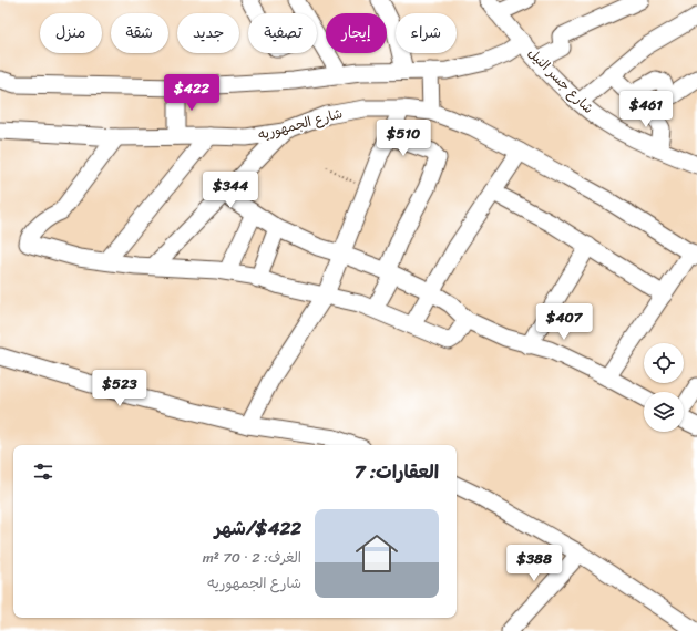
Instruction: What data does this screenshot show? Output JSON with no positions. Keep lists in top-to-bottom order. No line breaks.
{"streets":{"street":["شارع جسر النيل","شارع الجمهوريه"]},"page":{"chip":["شراء","إيجار","تصفية","جديد","شقة","منزل"],"price":["$422","$461","$510","$344","$407","$523","$388"],"heading":"العقارات: 7","list":[{"name":"$422/شهر","note":"الغرف: 2 · 70 m² · شارع الجمهوريه"}]}}
